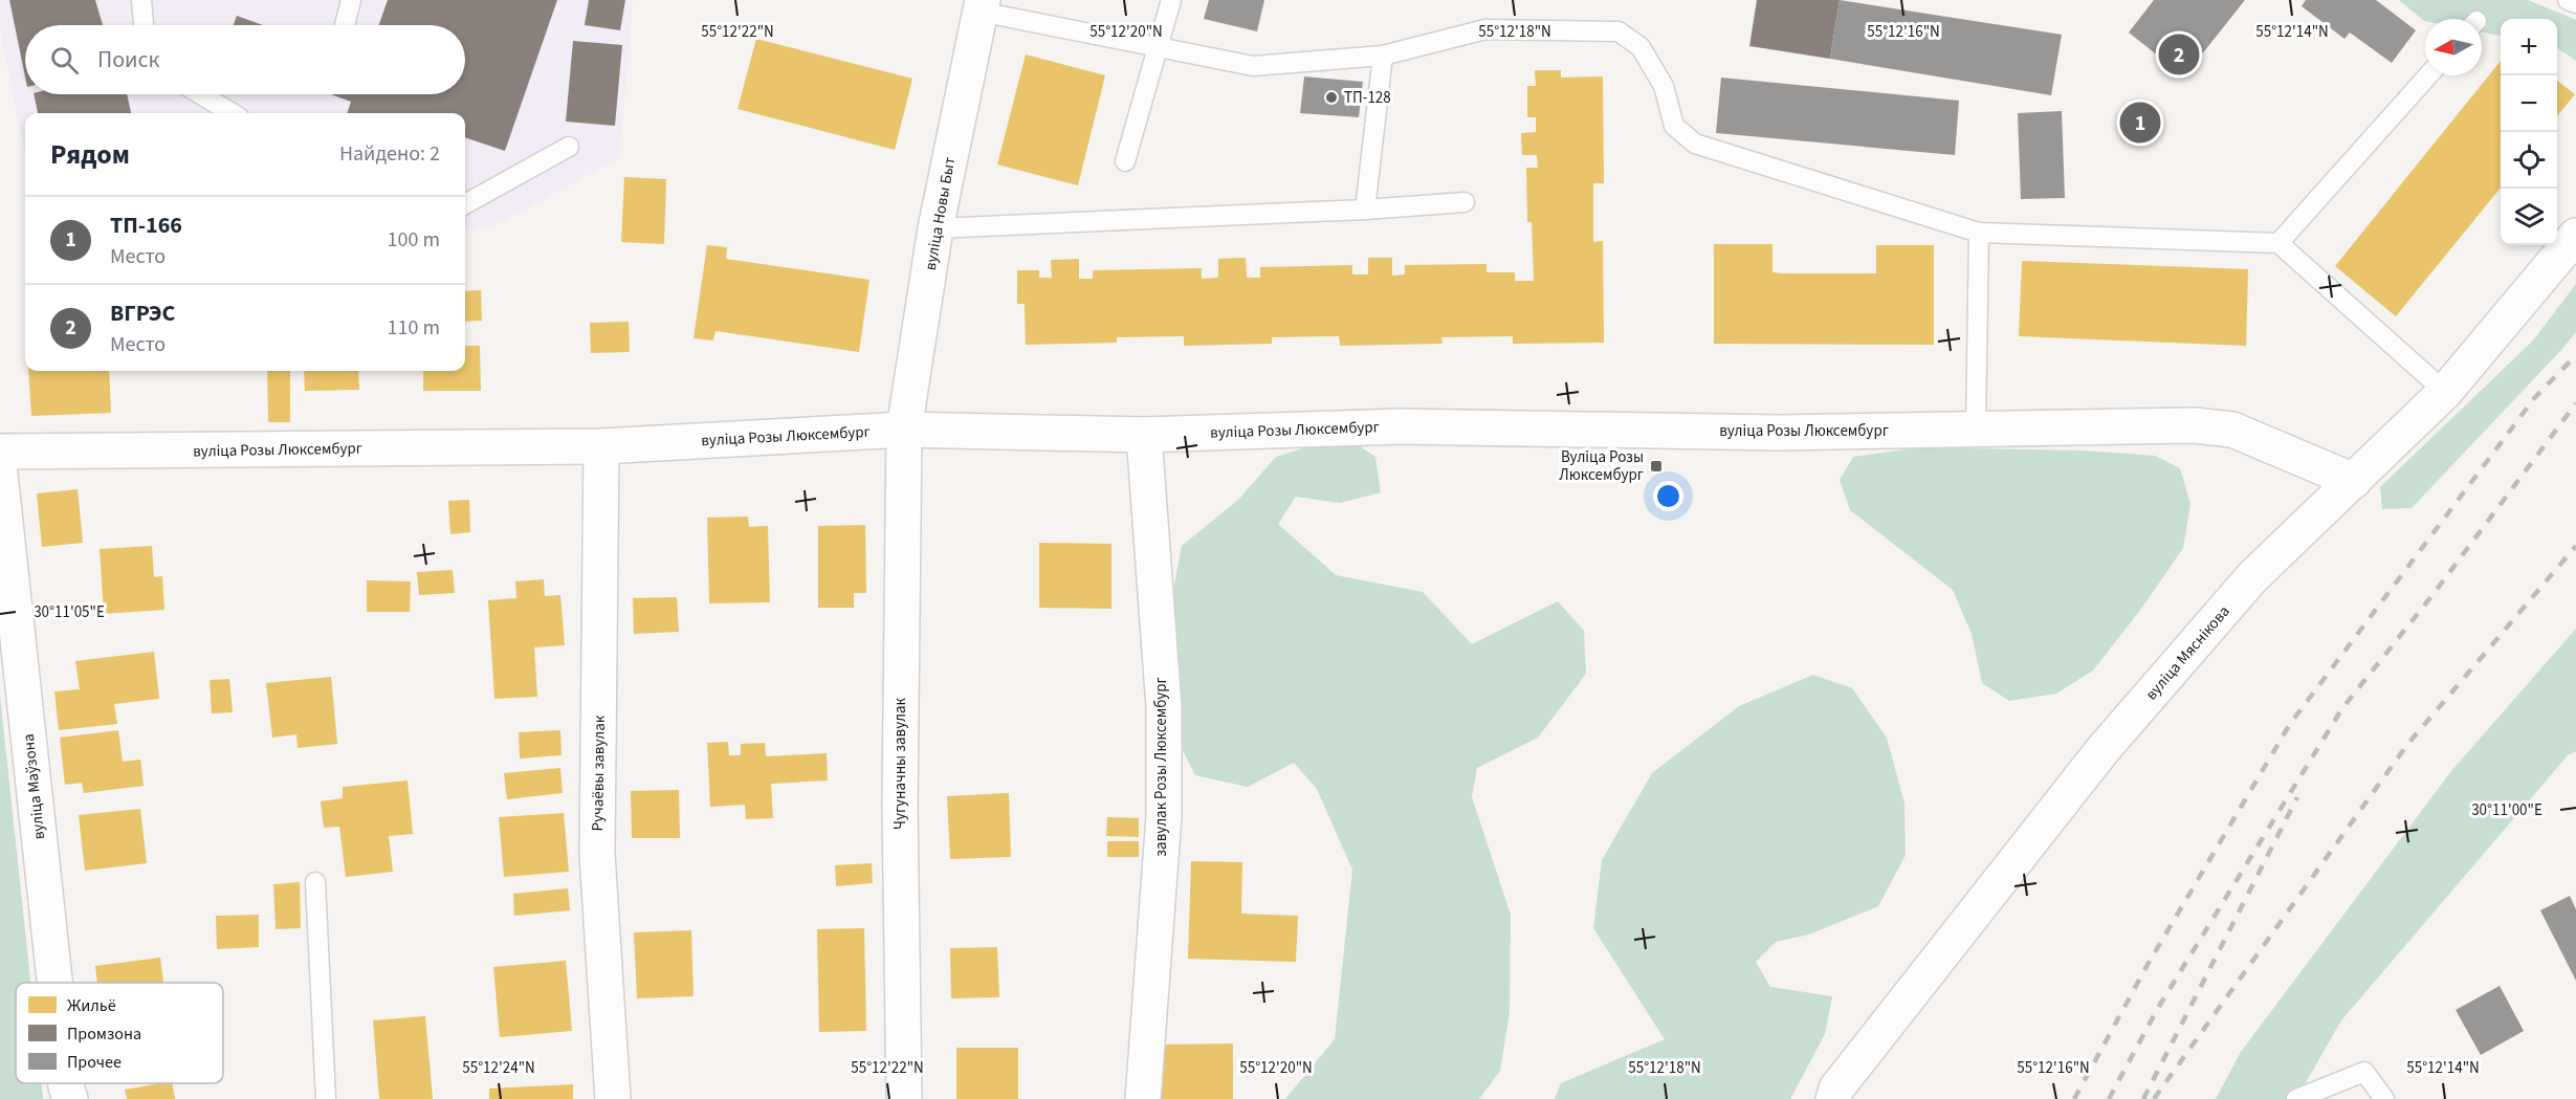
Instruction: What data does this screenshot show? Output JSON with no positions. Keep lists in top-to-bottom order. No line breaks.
{"streets":{"street":["вуліца Новы Быт","вуліца Розы Люксембург","вуліца Мяснікова","Чугуначны завулак","завулак Розы Люксембург","Ручаёвы завулак","вуліца Маўзона"]},"crossings":[["вуліца Новы Быт","вуліца Розы Люксембург"],["вуліца Новы Быт","Чугуначны завулак"],["вуліца Розы Люксембург","вуліца Мяснікова"],["вуліца Розы Люксембург","Чугуначны завулак"],["вуліца Розы Люксембург","завулак Розы Люксембург"],["вуліца Розы Люксембург","Ручаёвы завулак"]],"places":{"other":["ТП-128"],"transit":["Вуліца Розы Люксембург"]},"legend":["Жильё","Промзона","Прочее"],"north":"left","page":{"map_buttons":["+","−"],"search":"Поиск","pins":["2","1"],"heading":["Рядом","Найдено: 2"],"list":[{"mark":"1","name":"ТП-166","note":"Место","value":"100 m"},{"mark":"2","name":"ВГРЭС","note":"Место","value":"110 m"}]},"coordinates":["55°12'22\"N","55°12'20\"N","55°12'18\"N","55°12'16\"N","55°12'14\"N","30°11'05\"E","30°11'00\"E","55°12'24\"N"]}
